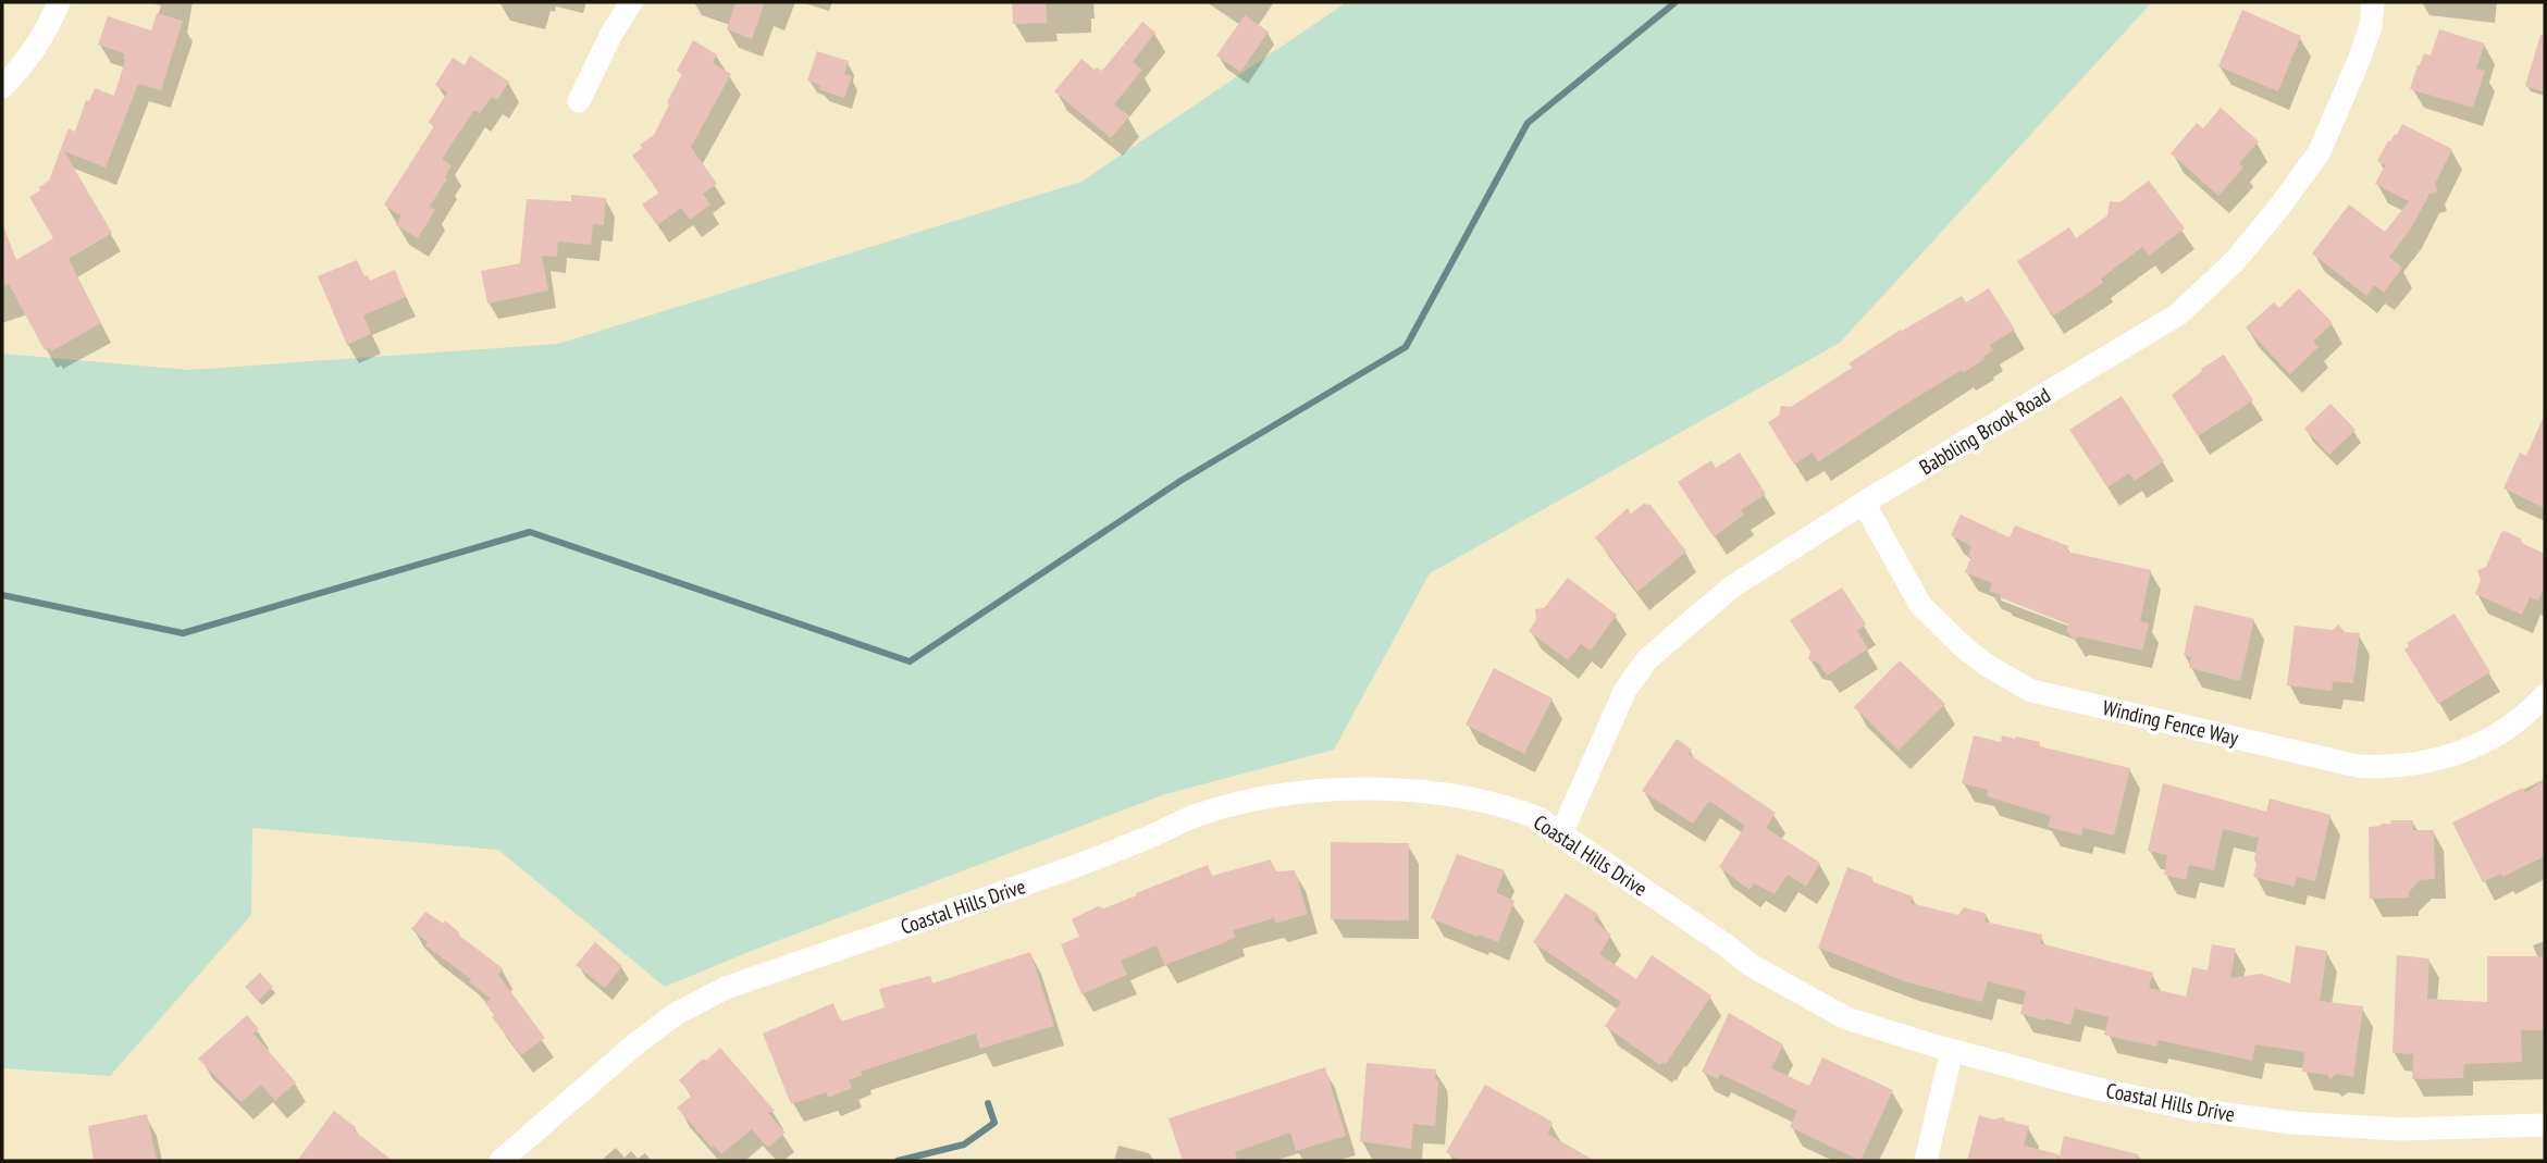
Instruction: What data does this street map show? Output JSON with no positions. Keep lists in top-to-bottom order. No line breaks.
{"streets":{"street":["Babbling Brook Road","Winding Fence Way","Coastal Hills Drive"]},"crossings":[["Babbling Brook Road","Winding Fence Way"],["Babbling Brook Road","Coastal Hills Drive"]]}
